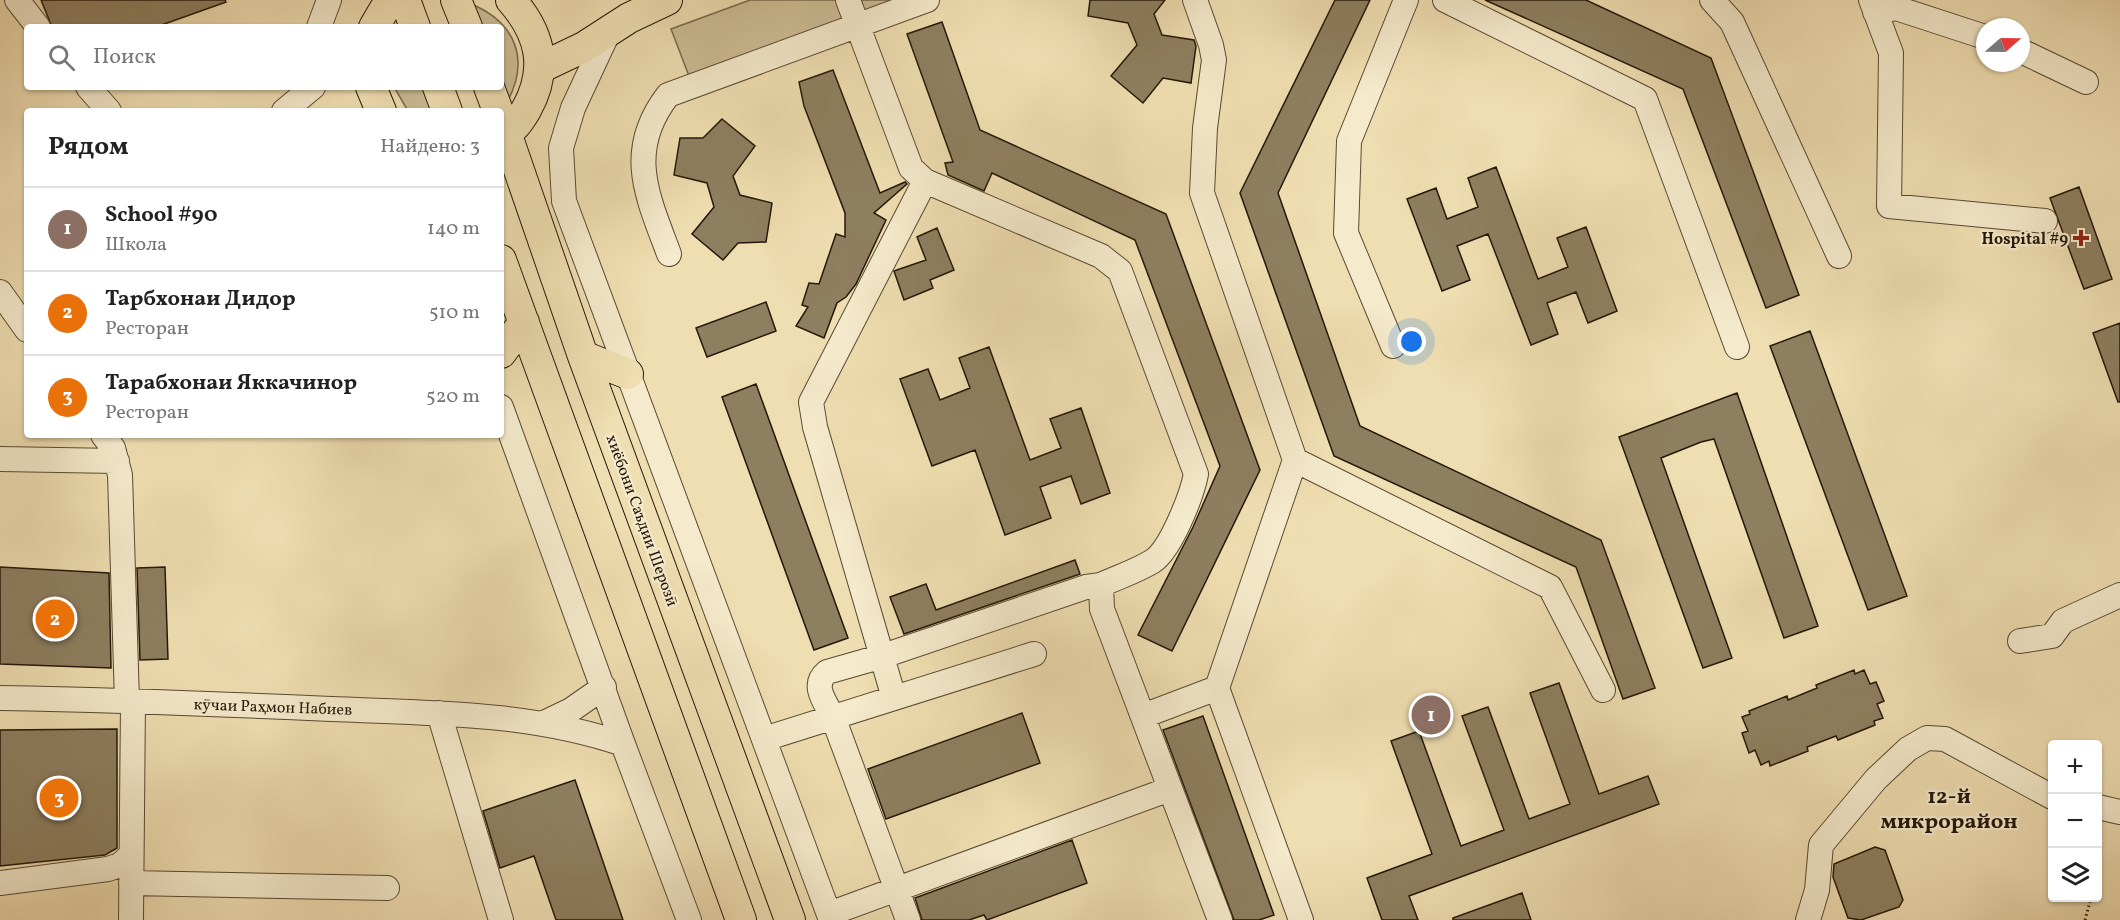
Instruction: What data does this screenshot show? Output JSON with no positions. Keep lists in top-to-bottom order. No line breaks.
{"streets":{"main road":["хиёбони Саъдии Шерозӣ"],"street":["кӯчаи Раҳмон Набиев"]},"districts":["12-й микрорайон"],"places":{"health":["Hospital #9"]},"north":"right","page":{"search":"Поиск","heading":["Рядом","Найдено: 3"],"list":[{"mark":"1","name":"School #90","note":"Школа","value":"140 m"},{"mark":"2","name":"Тарбхонаи Дидор","note":"Ресторан","value":"510 m"},{"mark":"3","name":"Тарабхонаи Яккачинор","note":"Ресторан","value":"520 m"}],"pins":["2","1","3"],"map_buttons":["+","−"]}}
